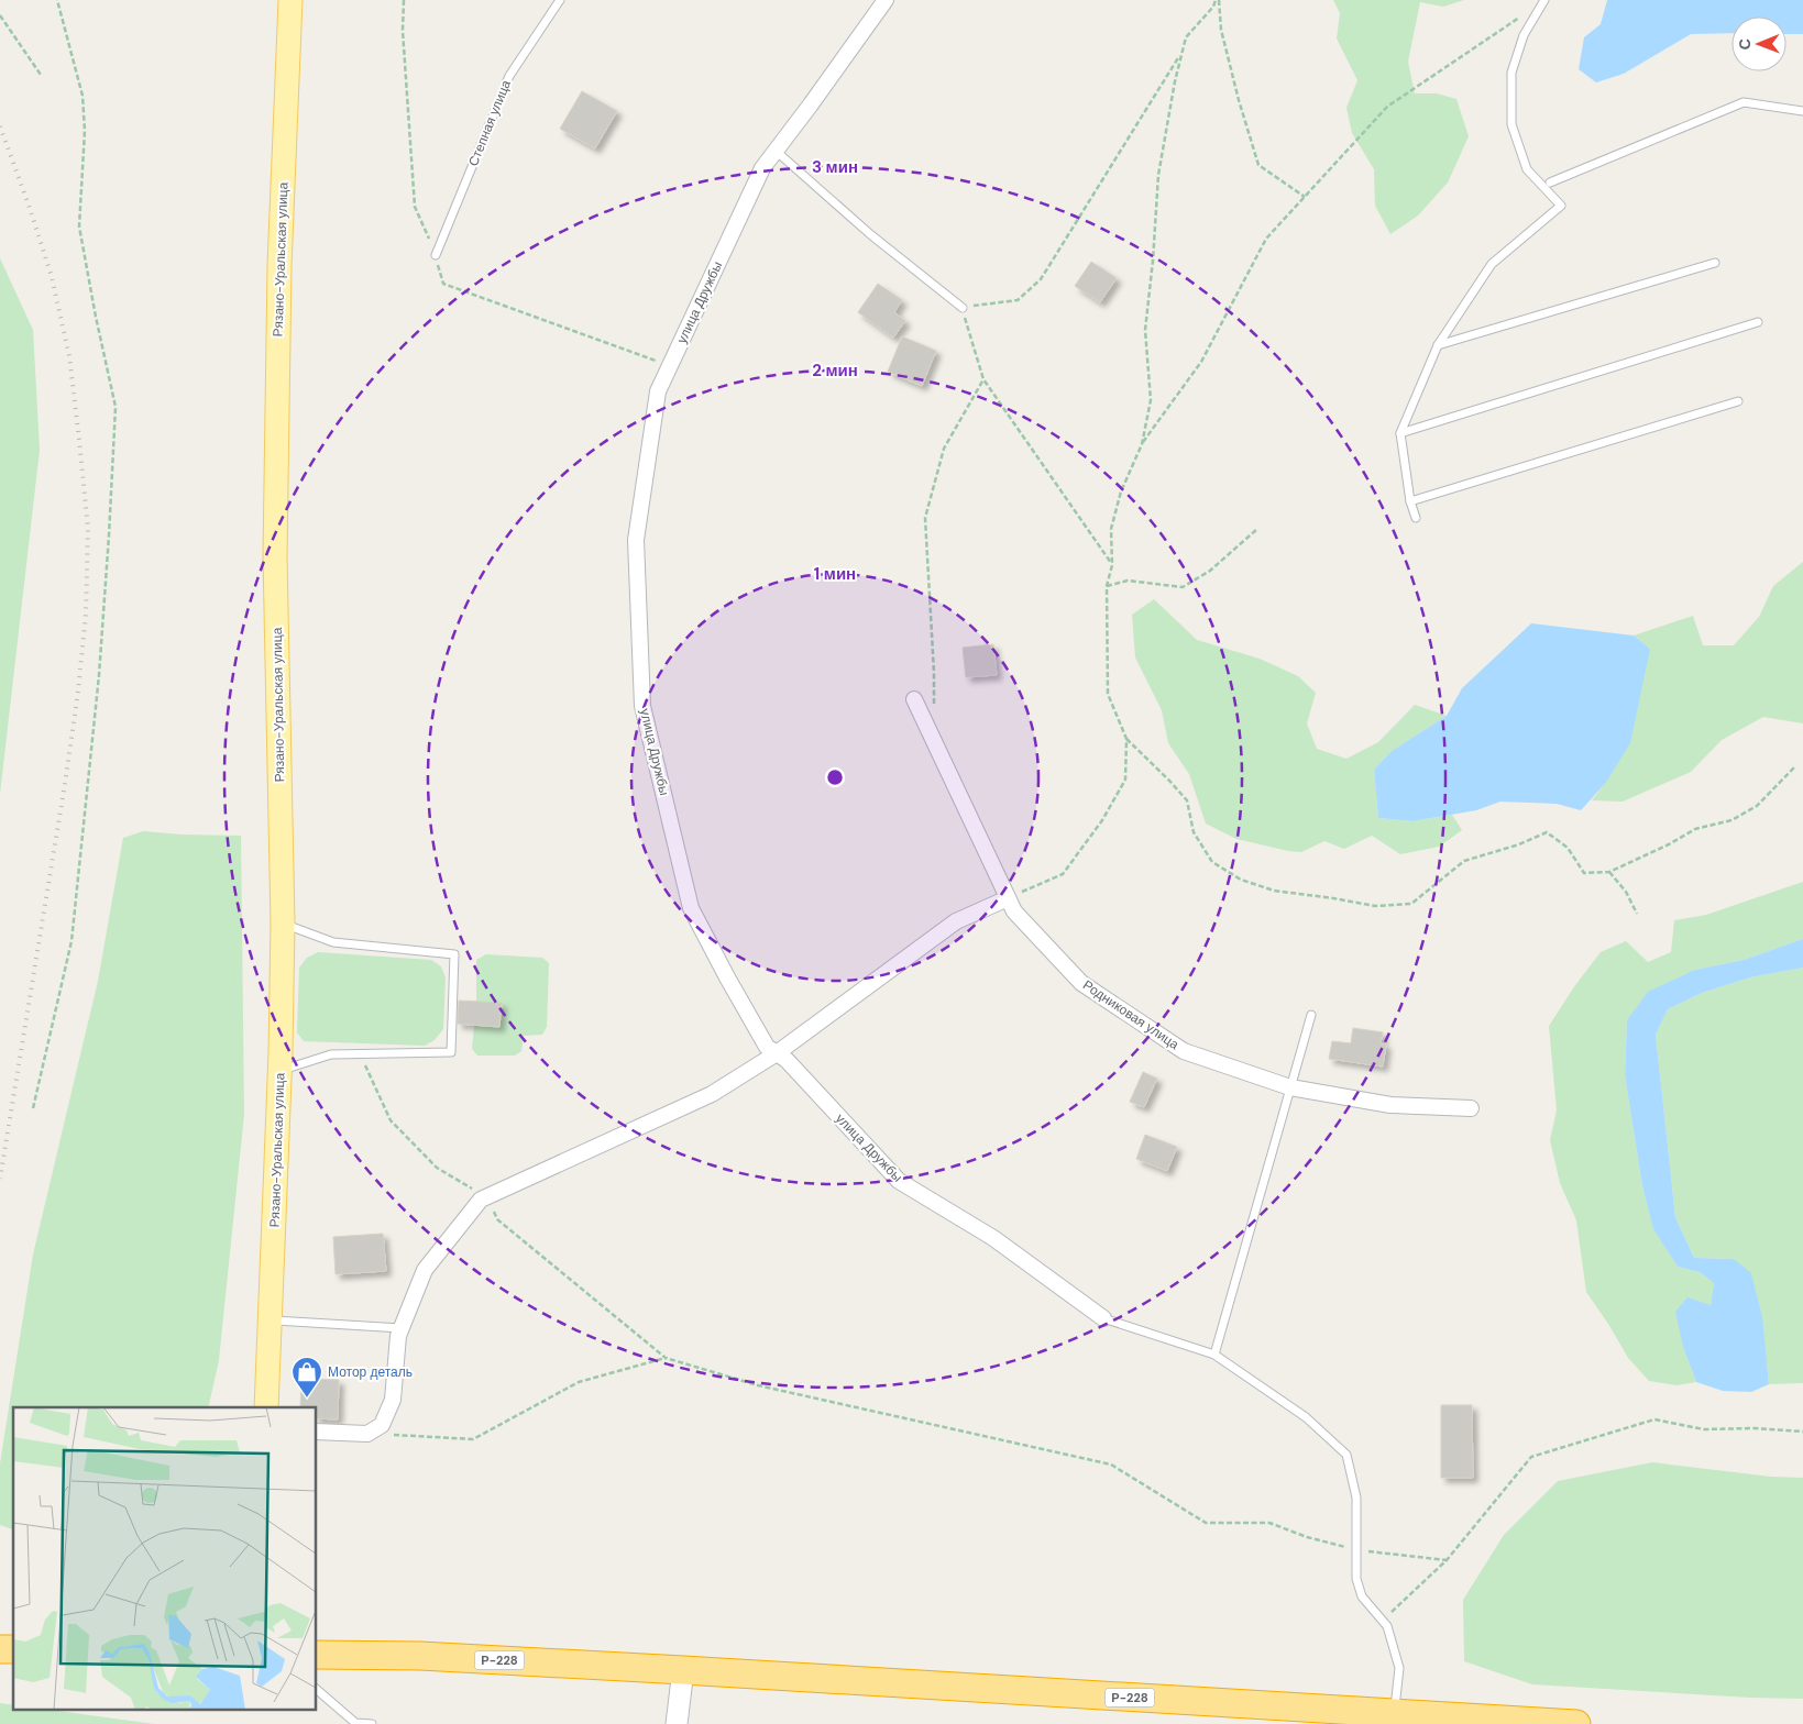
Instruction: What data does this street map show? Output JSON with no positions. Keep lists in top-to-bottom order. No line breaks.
{"streets":{"highway":["Р-228"],"main road":["Рязано-Уральская улица"],"street":["улица Дружбы","Родниковая улица"],"lane":["Степная улица"]},"places":{"shop":["Мотор деталь"]},"north":"left","rings":["3 мин","2 мин","1 мин"]}
